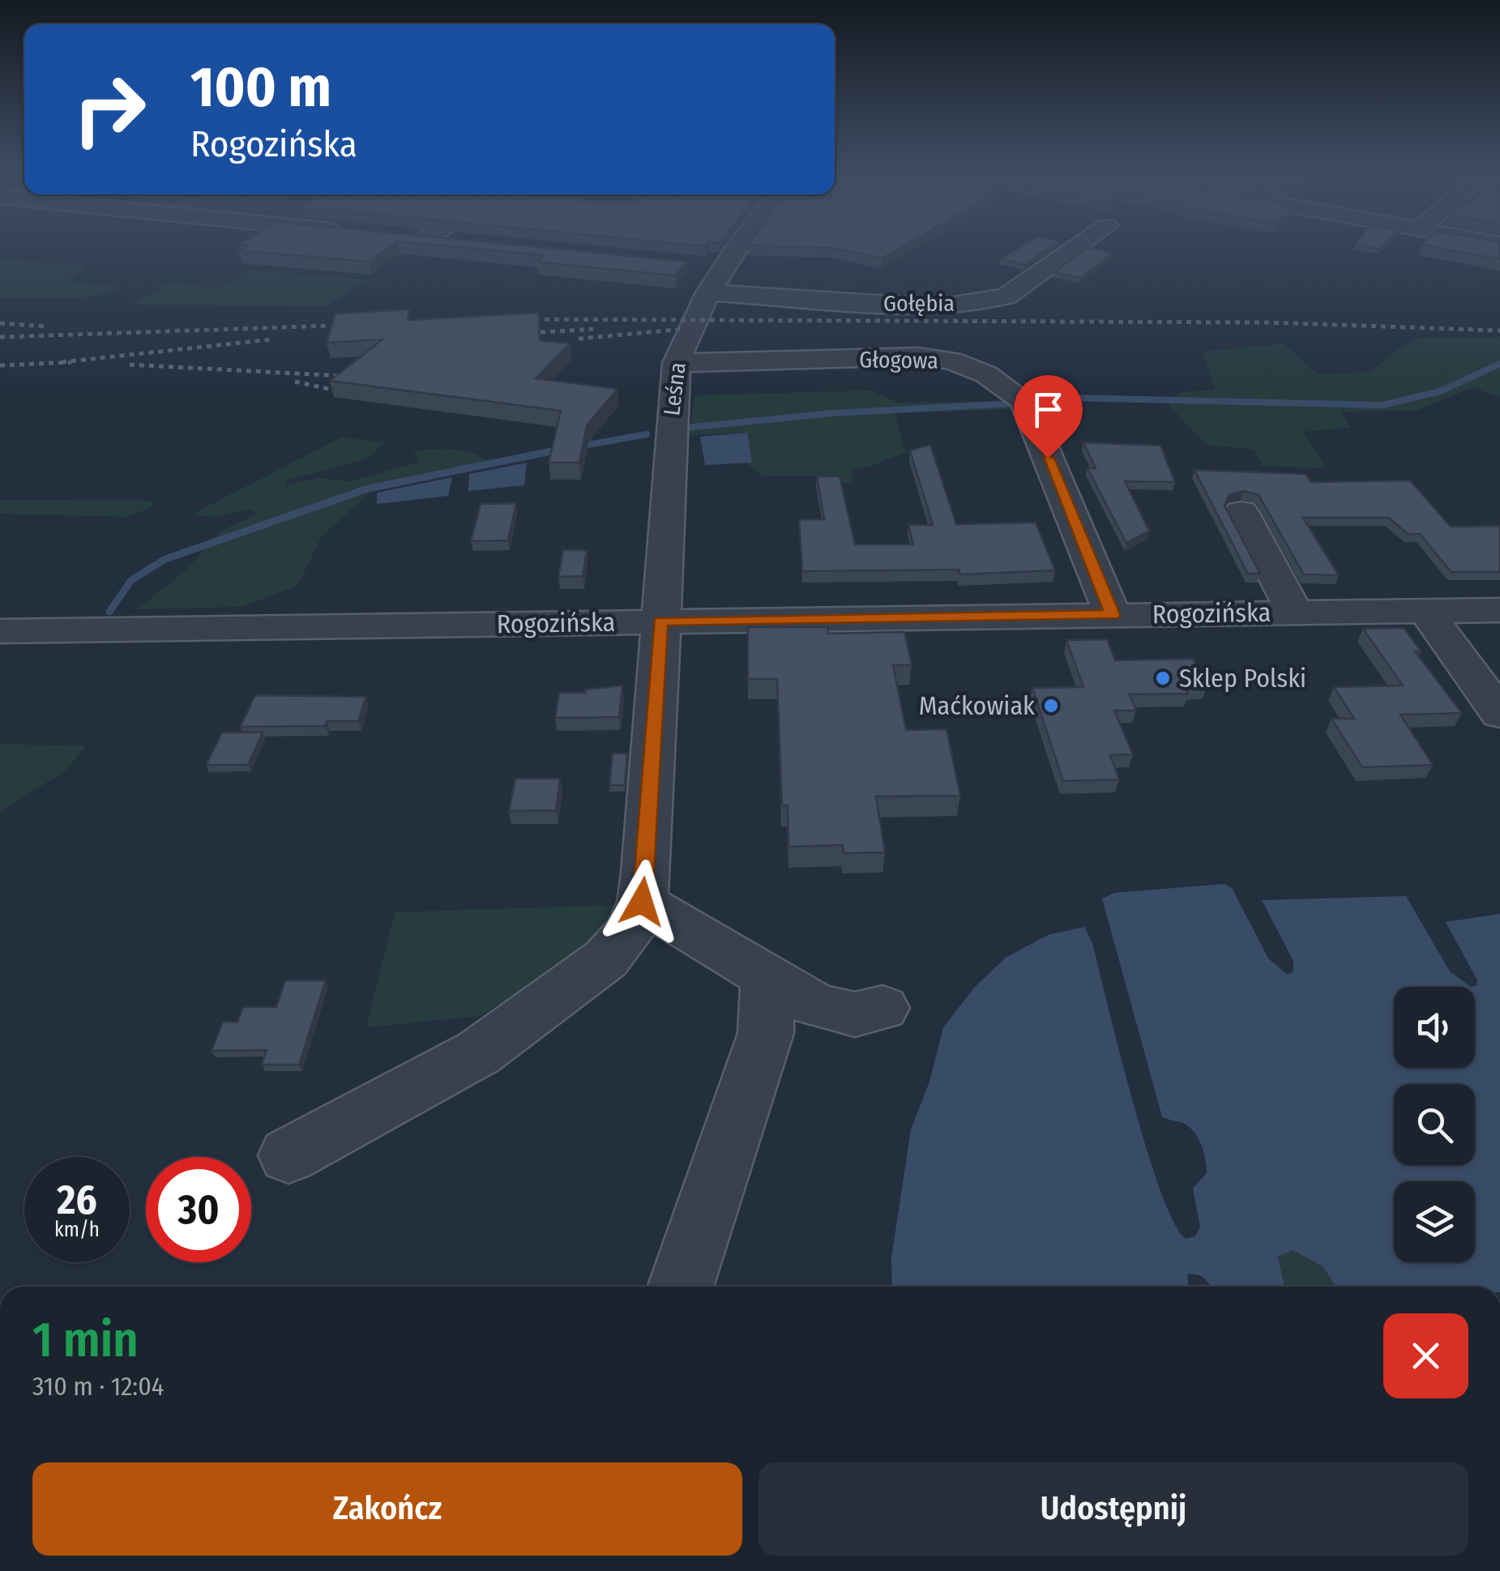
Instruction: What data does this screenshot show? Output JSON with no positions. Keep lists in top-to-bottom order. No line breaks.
{"streets":{"street":["Gołębia","Głogowa","Leśna","Rogozińska"]},"crossings":[["Gołębia","Leśna"],["Głogowa","Leśna"],["Głogowa","Rogozińska"],["Leśna","Rogozińska"]],"places":["Sklep Polski","Maćkowiak"],"page":{"turn":["100 m","Rogozińska"],"speed":"26 km/h","limit":"30","heading":["1 min","310 m · 12:04"],"buttons":["Zakończ","Udostępnij"]}}
